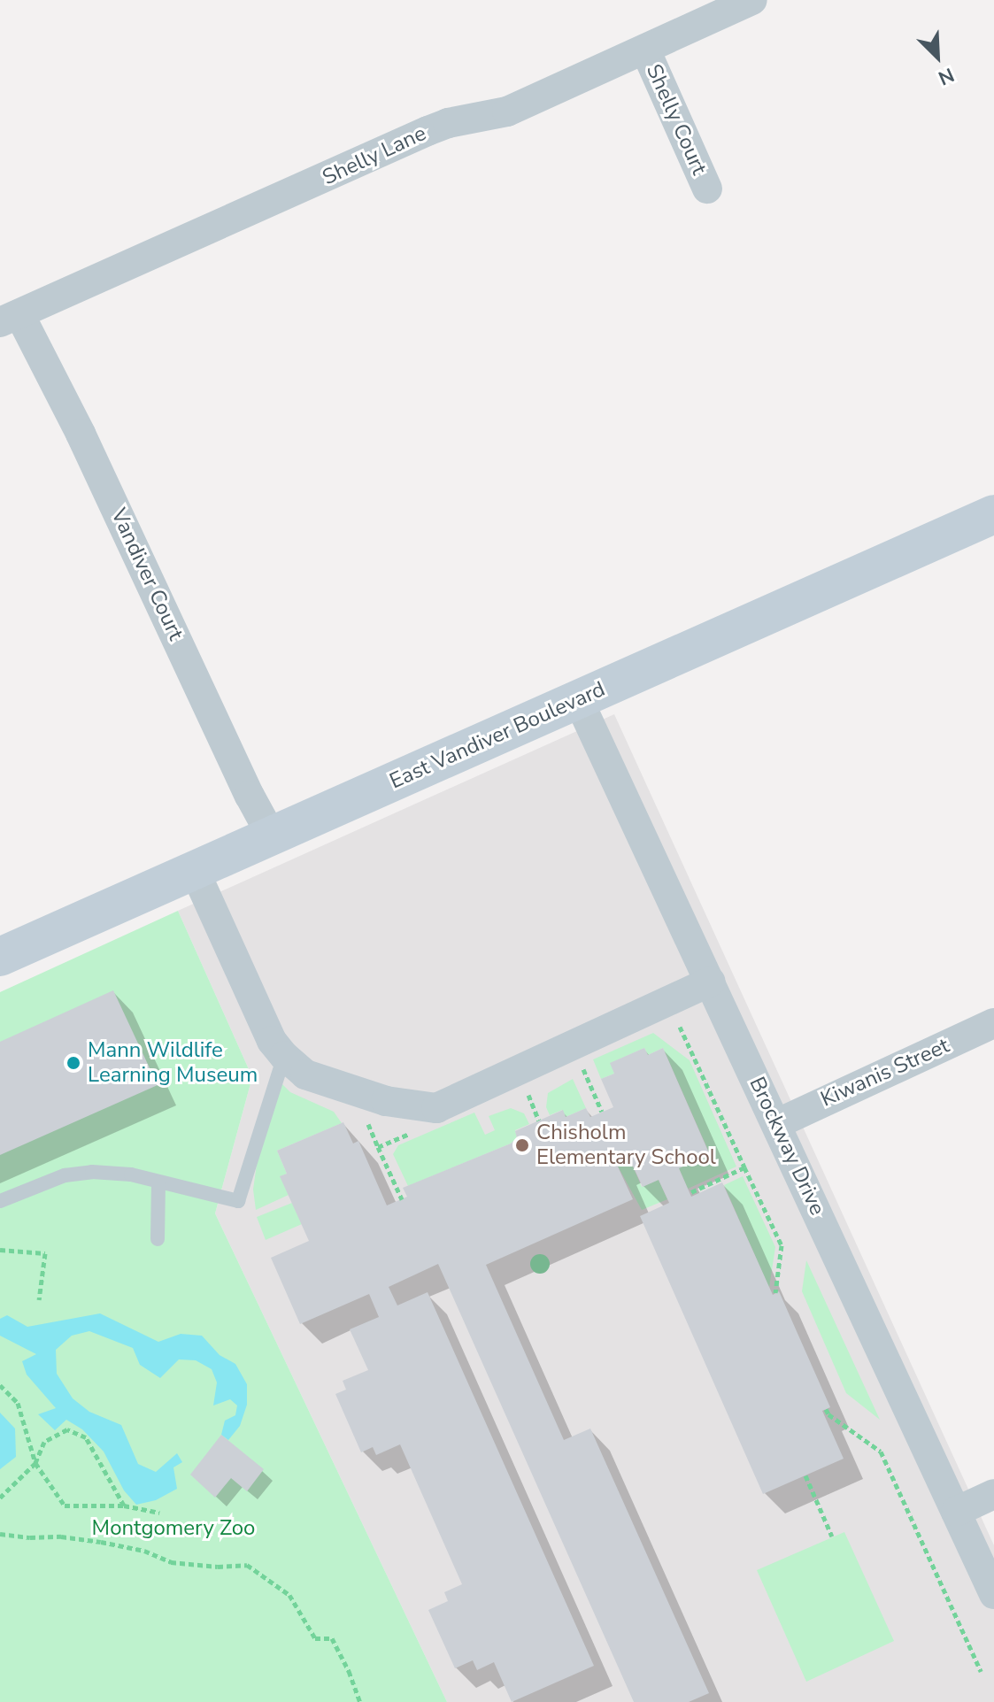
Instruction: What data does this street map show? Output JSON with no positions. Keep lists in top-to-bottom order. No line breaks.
{"streets":{"street":["Shelly Court","Shelly Lane","Vandiver Court","East Vandiver Boulevard","Kiwanis Street","Brockway Drive"]},"crossings":[["Shelly Court","Shelly Lane"],["Shelly Lane","Vandiver Court"],["Vandiver Court","East Vandiver Boulevard"],["East Vandiver Boulevard","Brockway Drive"],["Kiwanis Street","Brockway Drive"]],"parks":["Montgomery Zoo"],"places":["Mann Wildlife Learning Museum","Chisholm Elementary School"],"north":"bottom right"}
